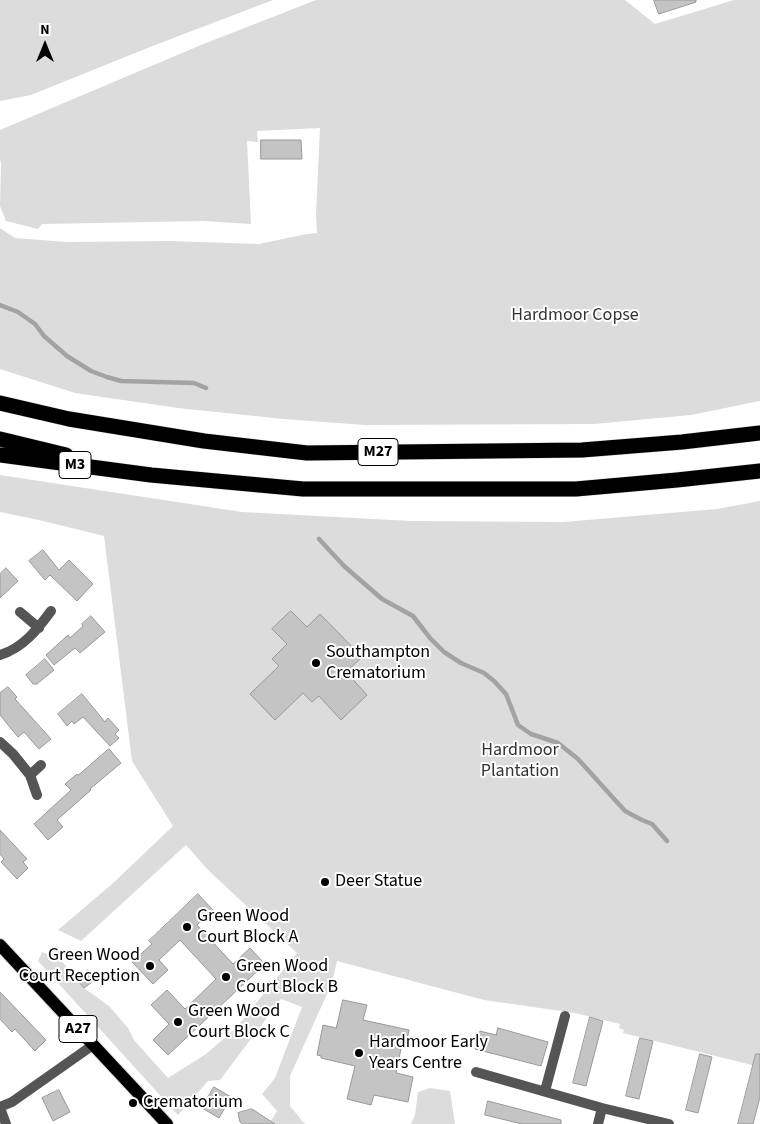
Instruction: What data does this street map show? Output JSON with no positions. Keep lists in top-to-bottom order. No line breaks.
{"streets":{"highway":["M27","M3"],"main road":["A27"]},"crossings":[["M27","M3"]],"parks":["Hardmoor Copse","Hardmoor Plantation"],"places":["Southampton Crematorium","Deer Statue","Green Wood Court Block A","Green Wood Court Reception","Green Wood Court Block B","Green Wood Court Block C","Hardmoor Early Years Centre","Crematorium"],"north":"top"}
